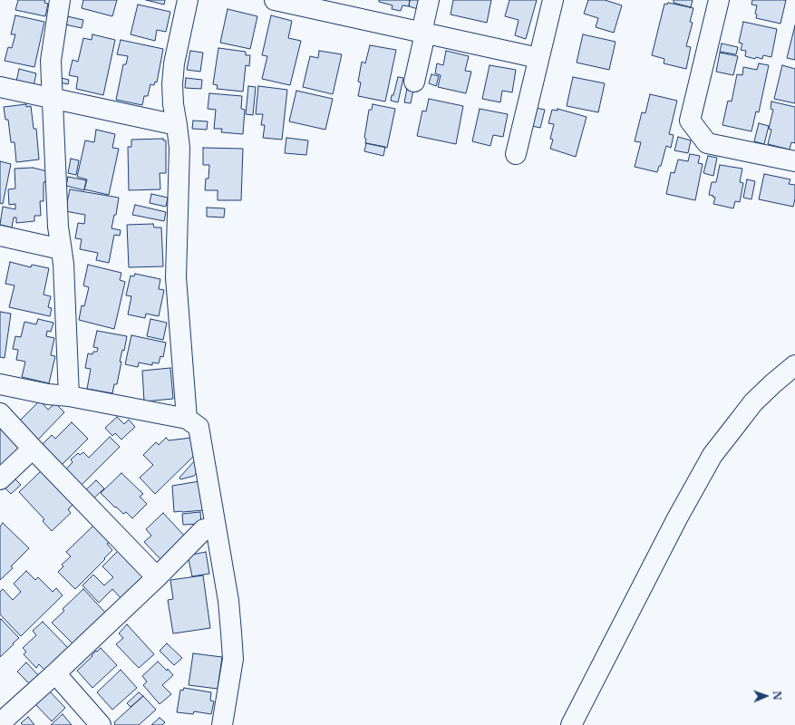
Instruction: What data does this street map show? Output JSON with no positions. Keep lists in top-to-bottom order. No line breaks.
{"north":"right"}
